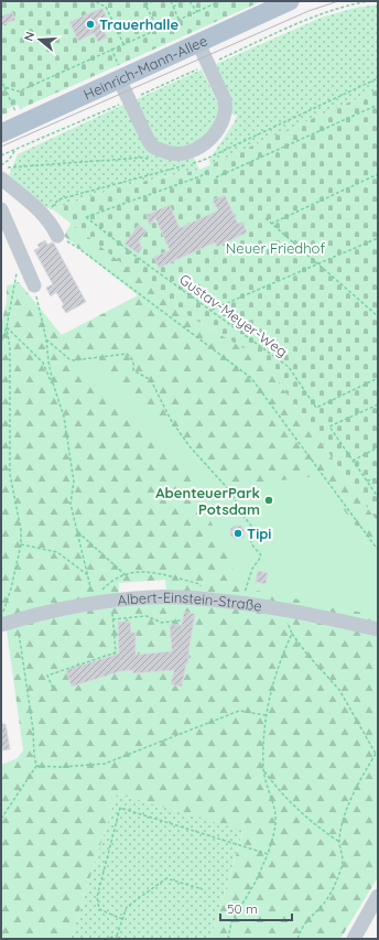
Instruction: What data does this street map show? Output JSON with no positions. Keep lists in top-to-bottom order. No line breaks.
{"streets":{"main road":["Heinrich-Mann-Allee"],"street":["Albert-Einstein-Straße"],"path":["Gustav-Meyer-Weg"]},"parks":["Neuer Friedhof"],"places":["Trauerhalle","AbenteuerPark Potsdam","Tipi"],"scale_bar":"50 m","north":"left"}
